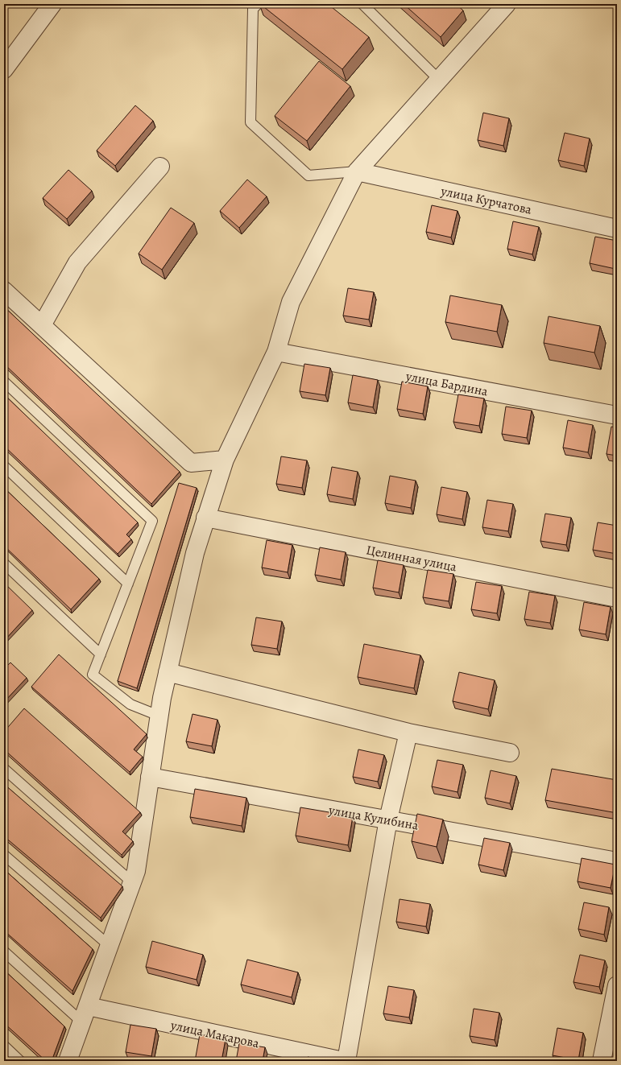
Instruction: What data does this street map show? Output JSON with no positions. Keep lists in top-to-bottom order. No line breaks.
{"streets":{"street":["улица Курчатова","улица Бардина","Целинная улица","улица Кулибина","улица Макарова"]}}
